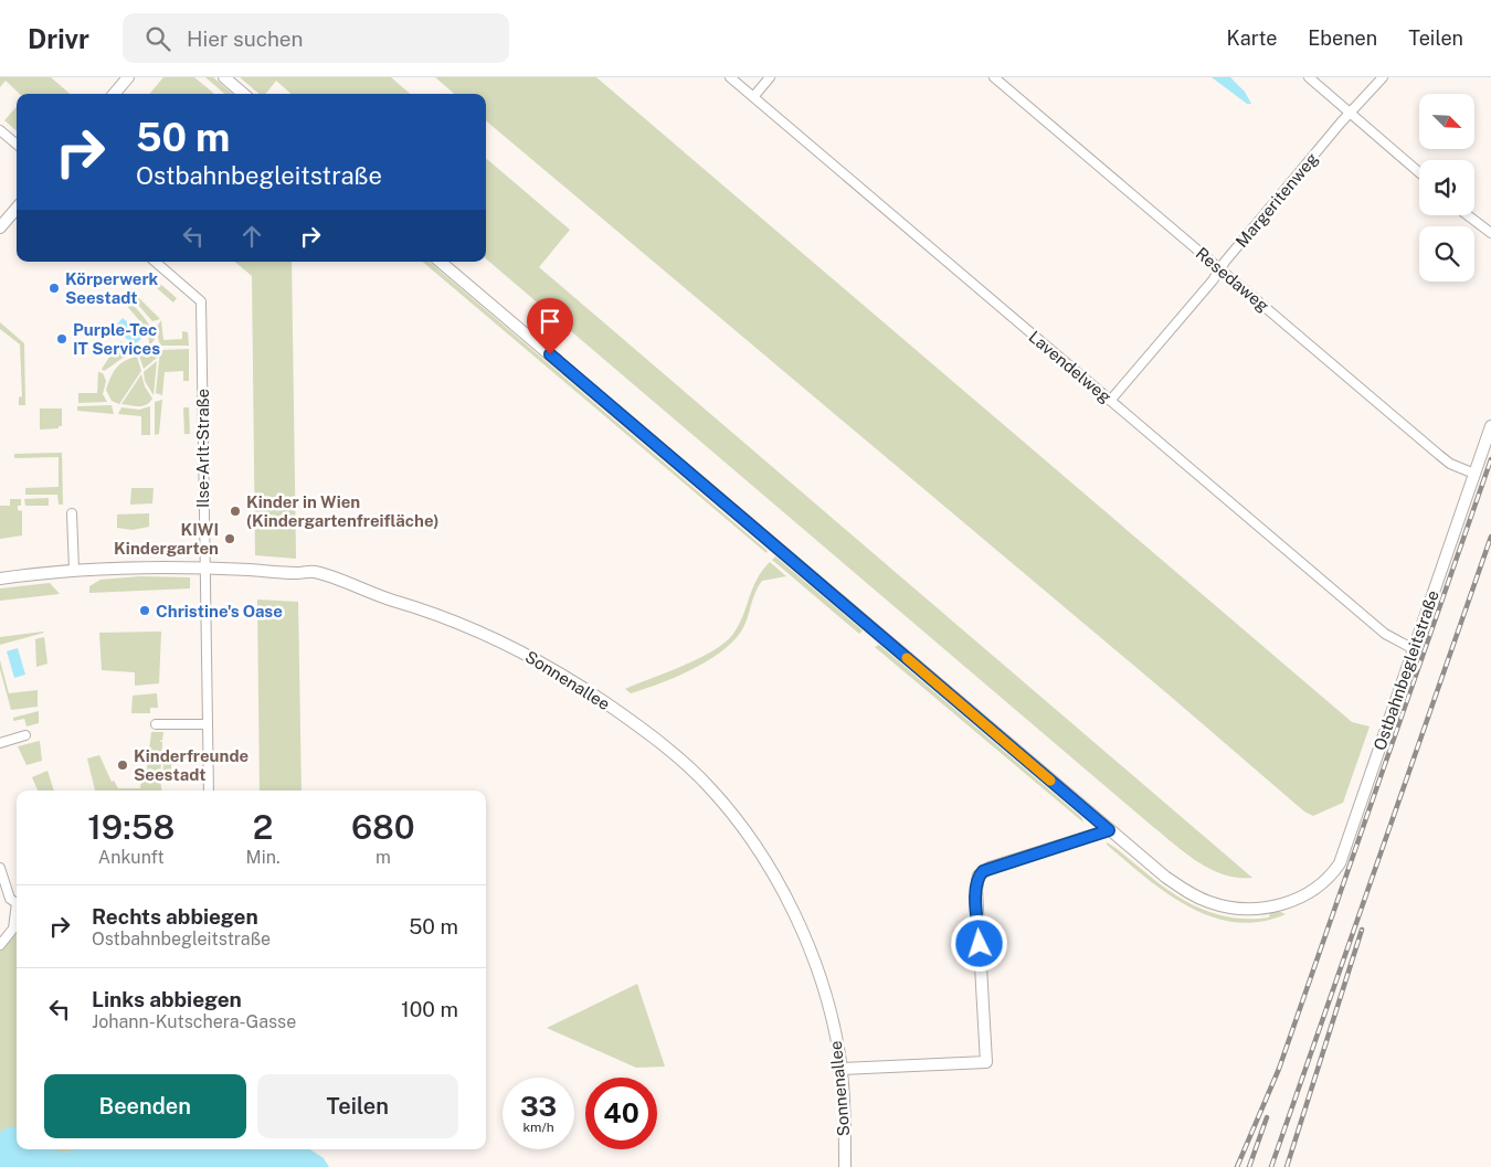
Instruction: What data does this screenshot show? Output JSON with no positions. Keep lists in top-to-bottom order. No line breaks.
{"streets":{"street":["Margeritenweg","Resedaweg","Lavendelweg","Ilse-Arlt-Straße","Ostbahnbegleitstraße","Sonnenallee"]},"crossings":[["Margeritenweg","Resedaweg"],["Margeritenweg","Lavendelweg"],["Resedaweg","Ostbahnbegleitstraße"],["Lavendelweg","Ostbahnbegleitstraße"],["Ilse-Arlt-Straße","Sonnenallee"]],"places":["Körperwerk Seestadt","Purple-Tec IT Services","Kinder in Wien (Kindergartenfreifläche)","KIWI Kindergarten","Christine's Oase","Kinderfreunde Seestadt"],"north":"bottom right","page":{"header":"Drivr","search":"Hier suchen","nav":["Karte","Ebenen","Teilen"],"turn":["50 m","Ostbahnbegleitstraße"],"eta":["19:58","Ankunft","2","Min.","680","m"],"list":[{"name":"Rechts abbiegen","note":"Ostbahnbegleitstraße","value":"50 m"},{"name":"Links abbiegen","note":"Johann-Kutschera-Gasse","value":"100 m"}],"buttons":["Beenden","Teilen"],"speed":"33 km/h","limit":"40"}}
